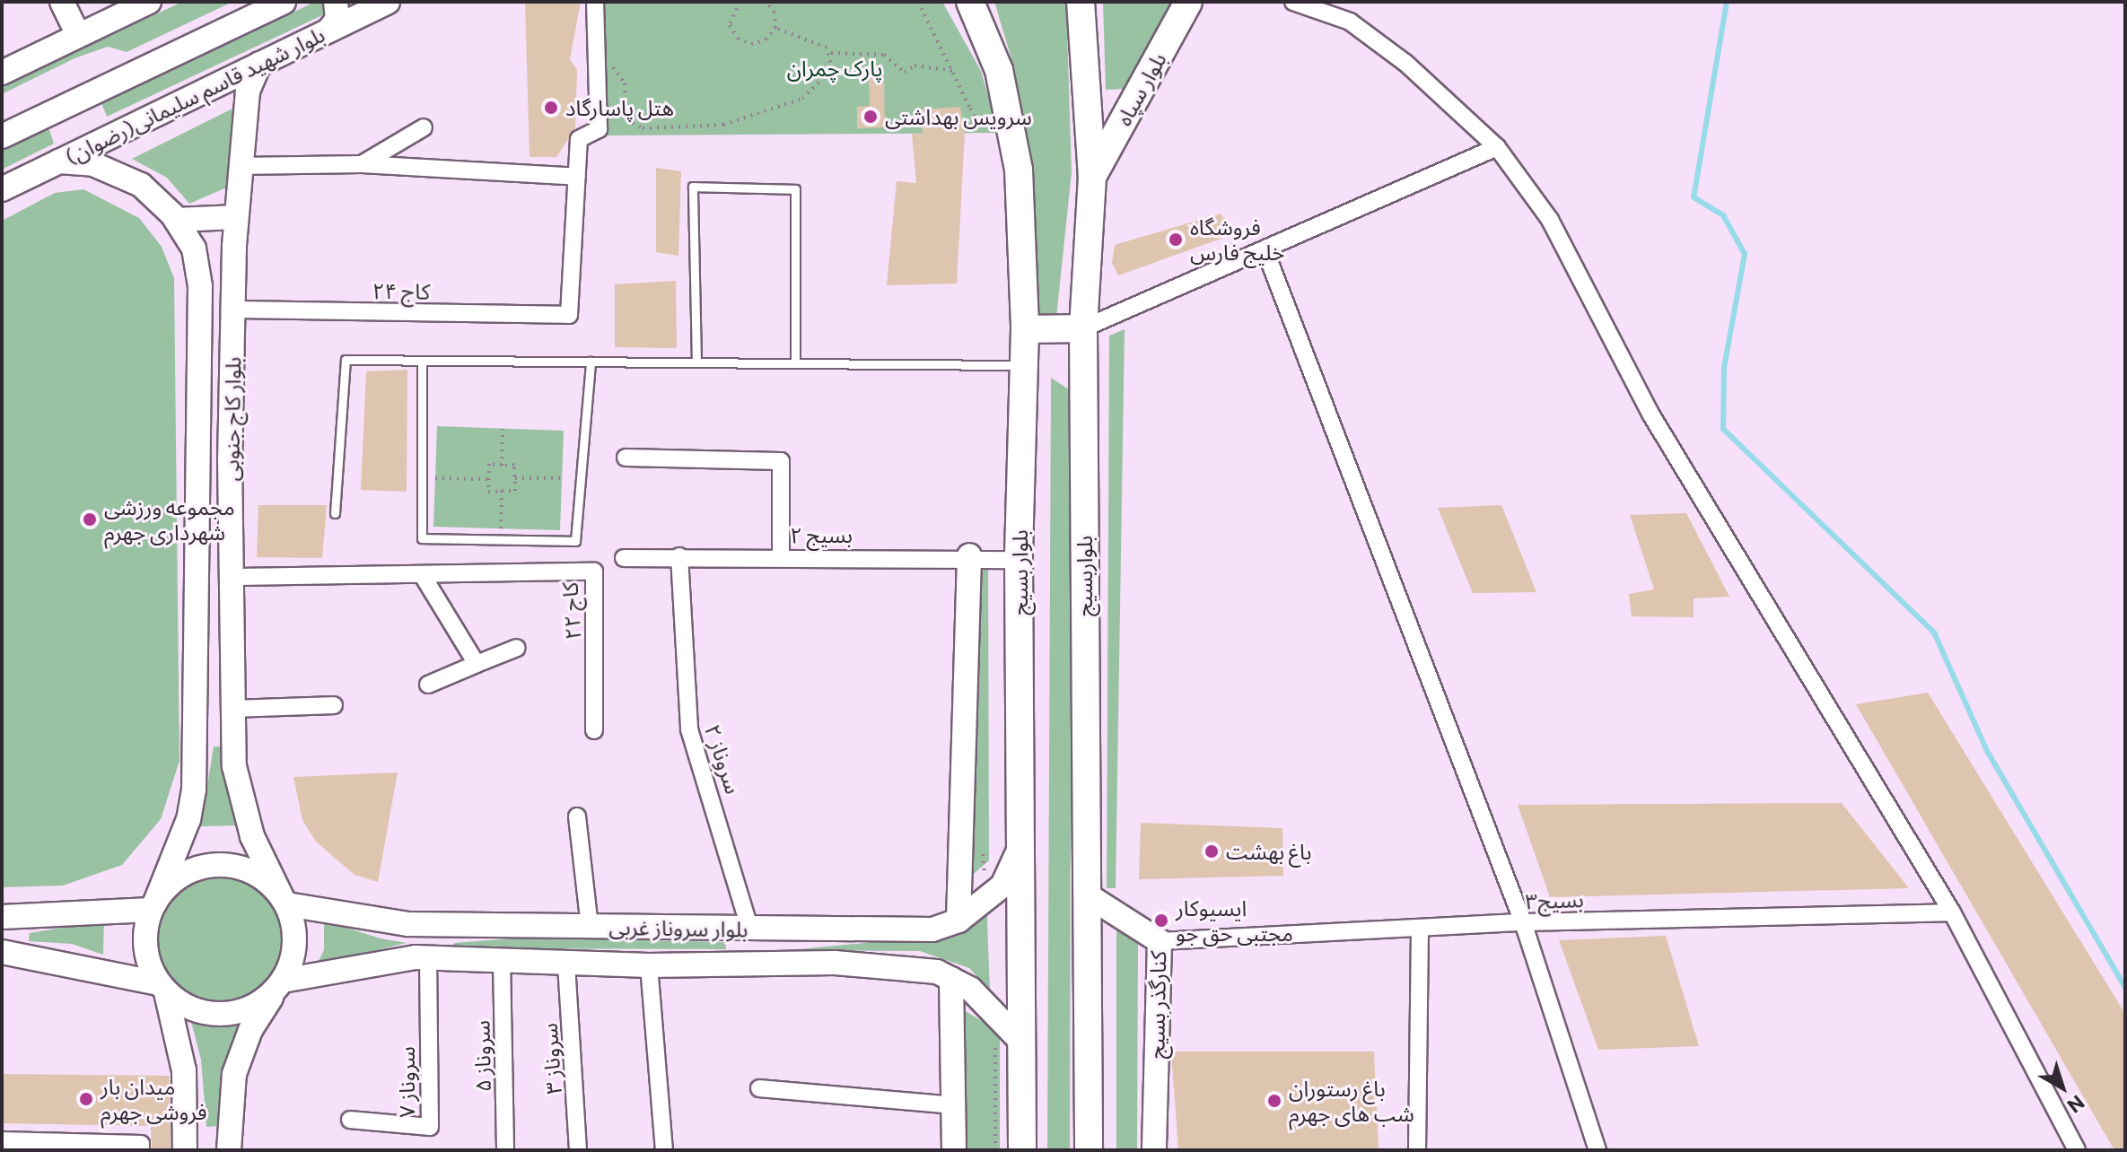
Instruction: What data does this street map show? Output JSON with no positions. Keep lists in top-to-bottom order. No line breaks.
{"streets":{"main road":["بلوار سپاه","بلوار شهید قاسم سلیمانی(رضوان)","بلوار کاج جنوبی","بلوار بسیج","بلواربسیج","بلوار سروناز غربی","کنارگذر بسیج"],"street":["کاج ۲۴","بسیج ۲","کاج ۲۲","سروناز ۲","بسیج۳","سروناز ۵","سروناز ۳","سروناز ۷"]},"crossings":[["بلوار سپاه","بلواربسیج"],["بلوار شهید قاسم سلیمانی(رضوان)","بلوار کاج جنوبی"],["کاج ۲۴","بلوار کاج جنوبی"],["بلوار کاج جنوبی","کاج ۲۲"],["بلوار کاج جنوبی","بلوار سروناز غربی"],["بسیج ۲","بلوار بسیج"],["بسیج ۲","سروناز ۲"],["بلوار بسیج","بلوار سروناز غربی"],["بلواربسیج","کنارگذر بسیج"],["سروناز ۲","بلوار سروناز غربی"],["بسیج۳","کنارگذر بسیج"],["بلوار سروناز غربی","سروناز ۵"],["بلوار سروناز غربی","سروناز ۳"],["بلوار سروناز غربی","سروناز ۷"]],"parks":["پارک چمران"],"places":["هتل پاسارگاد","سرویس بهداشتی","فروشگاه خلیج فارس","مجموعه ورزشی شهرداری جهرم","باغ بهشت","ایسیوکار مجتبی حق جو","میدان بار فروشی جهرم","باغ رستوران شب های جهرم"],"north":"bottom right"}
